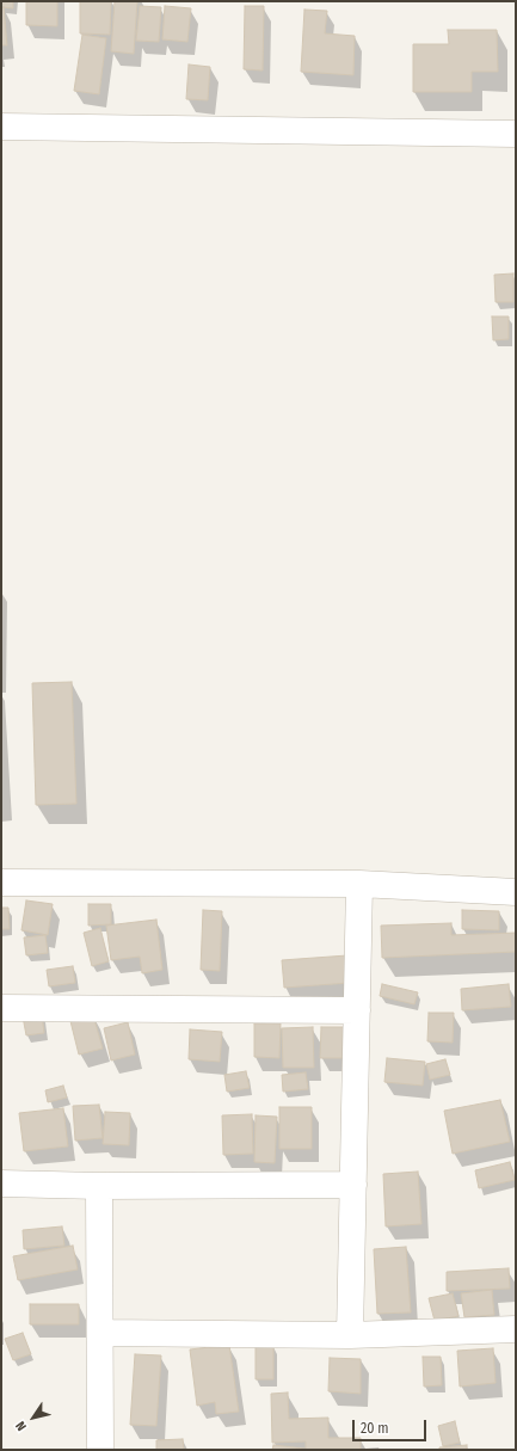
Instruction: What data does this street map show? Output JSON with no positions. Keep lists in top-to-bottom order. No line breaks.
{"scale_bar":"20 m","north":"bottom left"}
